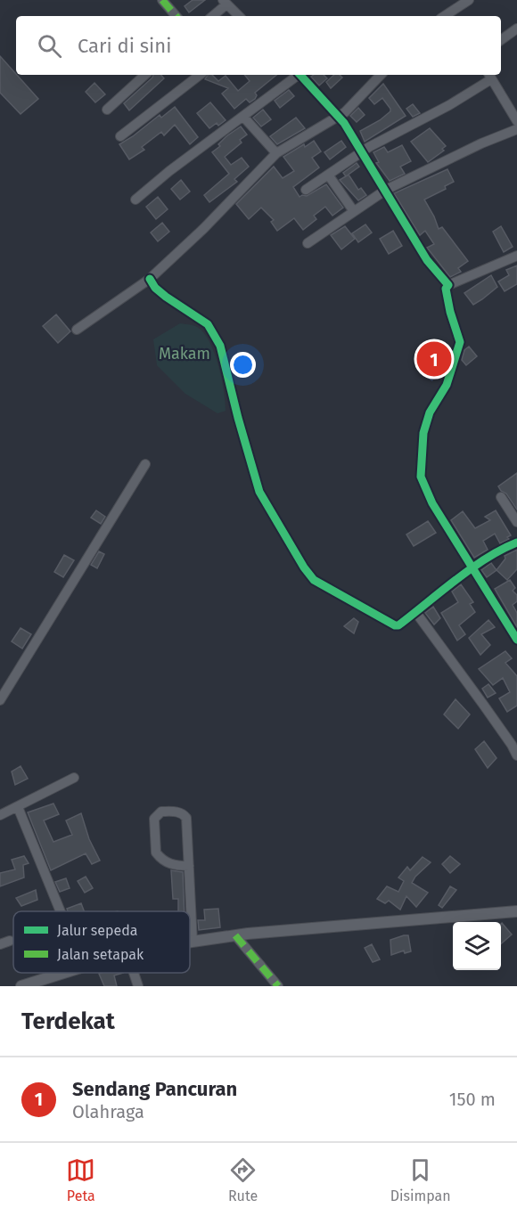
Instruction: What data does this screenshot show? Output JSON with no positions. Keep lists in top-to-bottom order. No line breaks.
{"parks":["Makam"],"legend":["Jalur sepeda","Jalan setapak"],"page":{"search":"Cari di sini","pins":"1","heading":"Terdekat","list":[{"mark":"1","name":"Sendang Pancuran","note":"Olahraga","value":"150 m"}],"nav":["Peta","Rute","Disimpan"]}}
